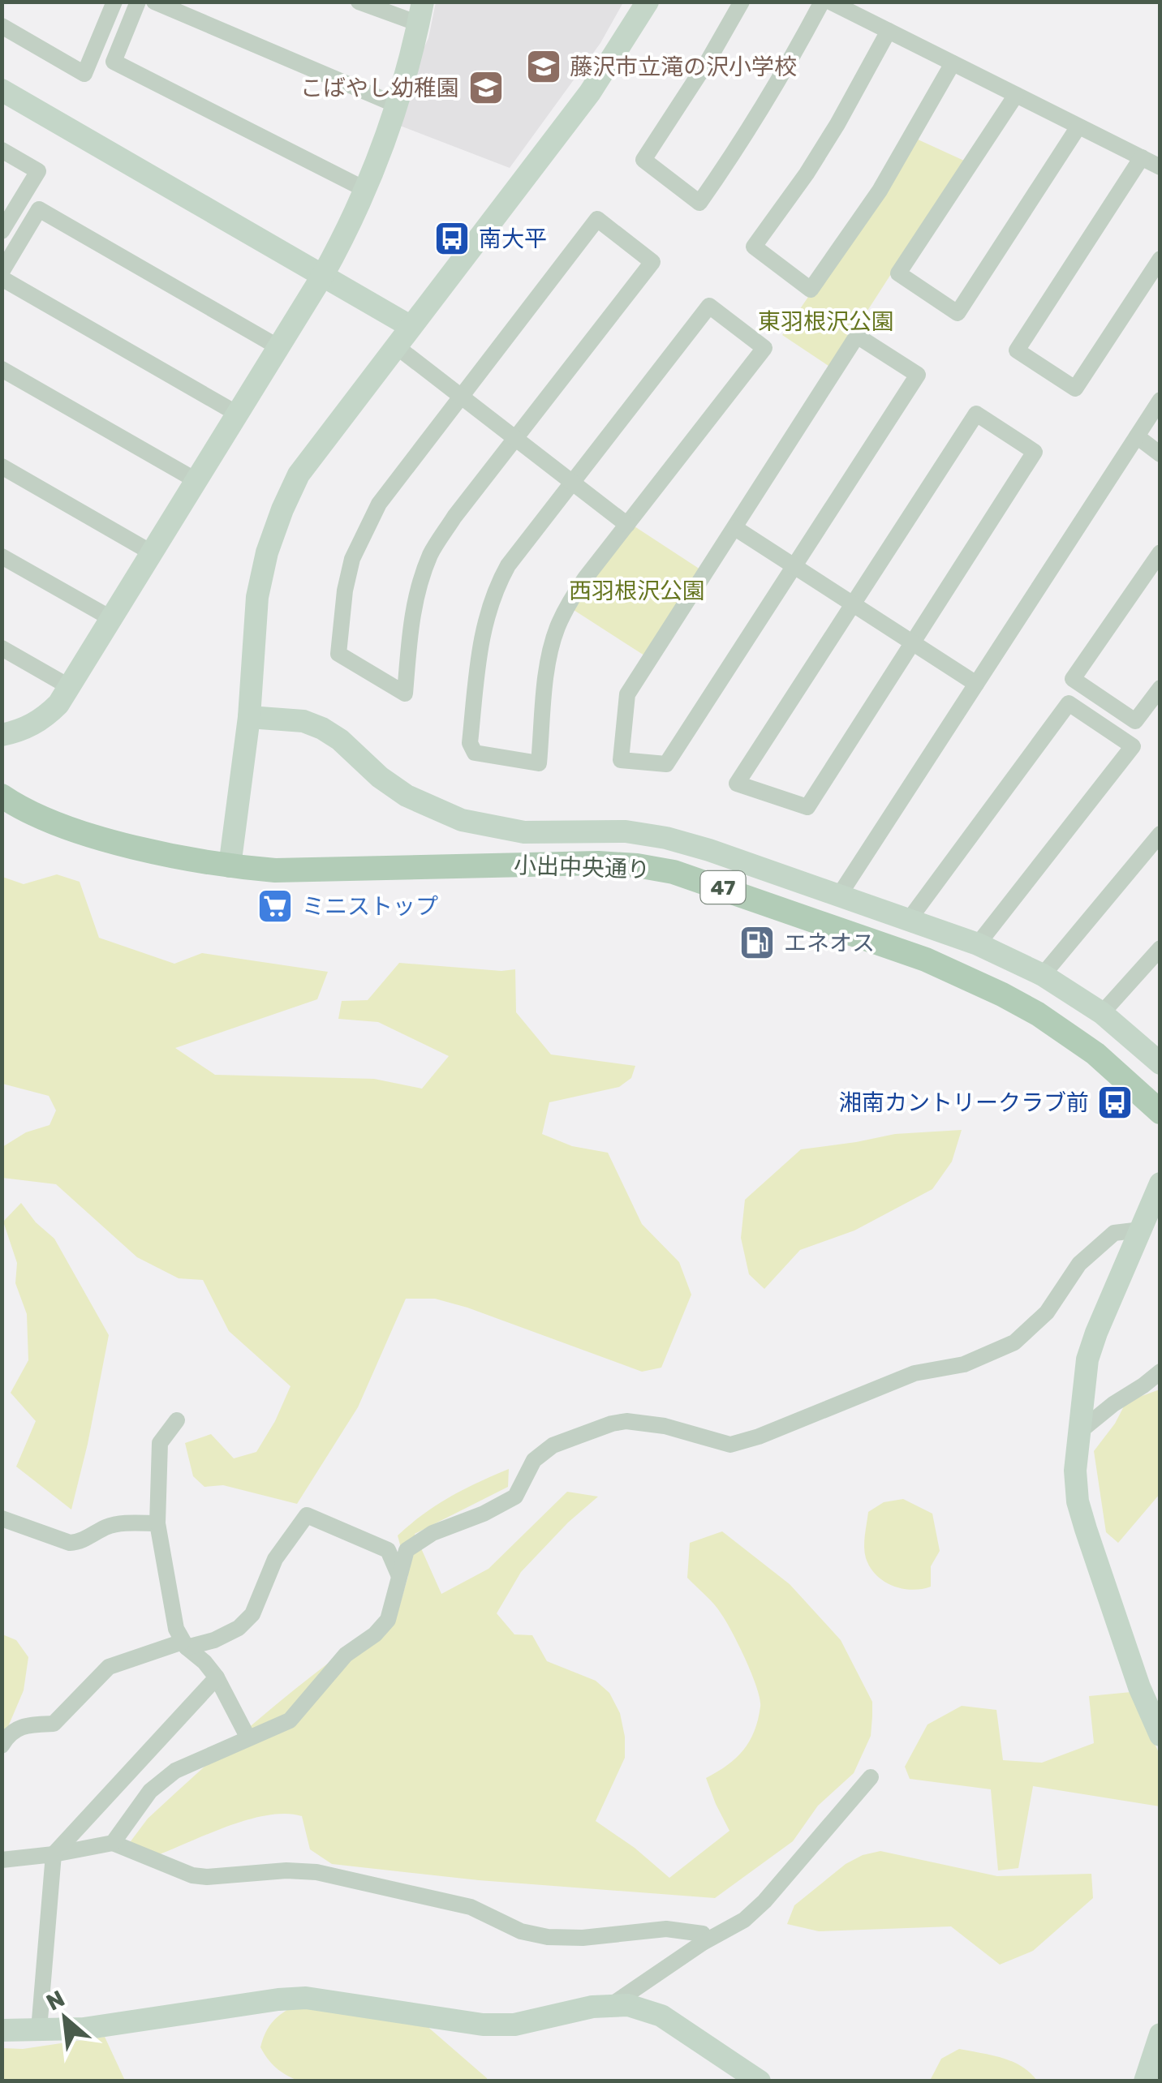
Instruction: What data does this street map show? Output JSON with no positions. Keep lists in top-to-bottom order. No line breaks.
{"streets":{"main road":["小出中央通り","47"]},"parks":["東羽根沢公園","西羽根沢公園"],"places":{"school or university":["藤沢市立滝の沢小学校","こばやし幼稚園"],"bus stop":["南大平","湘南カントリークラブ前"],"supermarket":["ミニストップ"],"fuel station":["エネオス"]},"north":"top left"}
